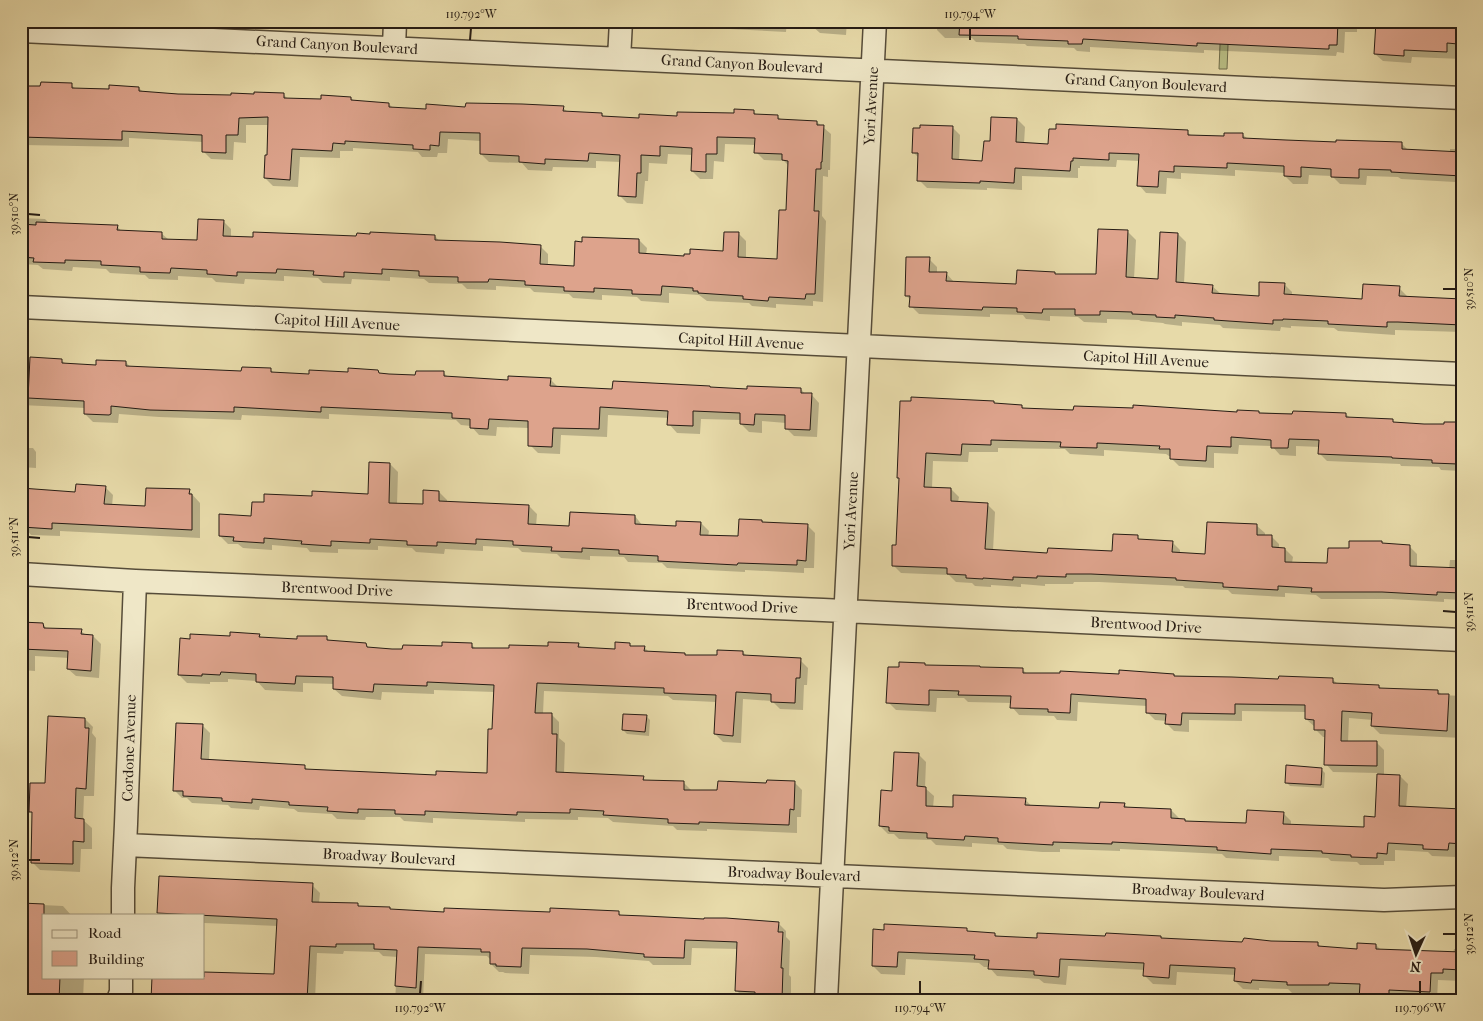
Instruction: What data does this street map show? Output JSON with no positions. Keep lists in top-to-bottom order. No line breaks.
{"streets":{"street":["Grand Canyon Boulevard","Yori Avenue","Capitol Hill Avenue","Brentwood Drive","Cordone Avenue","Broadway Boulevard"]},"crossings":[["Grand Canyon Boulevard","Yori Avenue"],["Yori Avenue","Capitol Hill Avenue"],["Yori Avenue","Brentwood Drive"],["Yori Avenue","Broadway Boulevard"],["Brentwood Drive","Cordone Avenue"],["Cordone Avenue","Broadway Boulevard"]],"legend":["Road","Building"],"north":"bottom","coordinates":["119.792°W","119.794°W","39.510°N","39.511°N","39.512°N","119.796°W"]}
